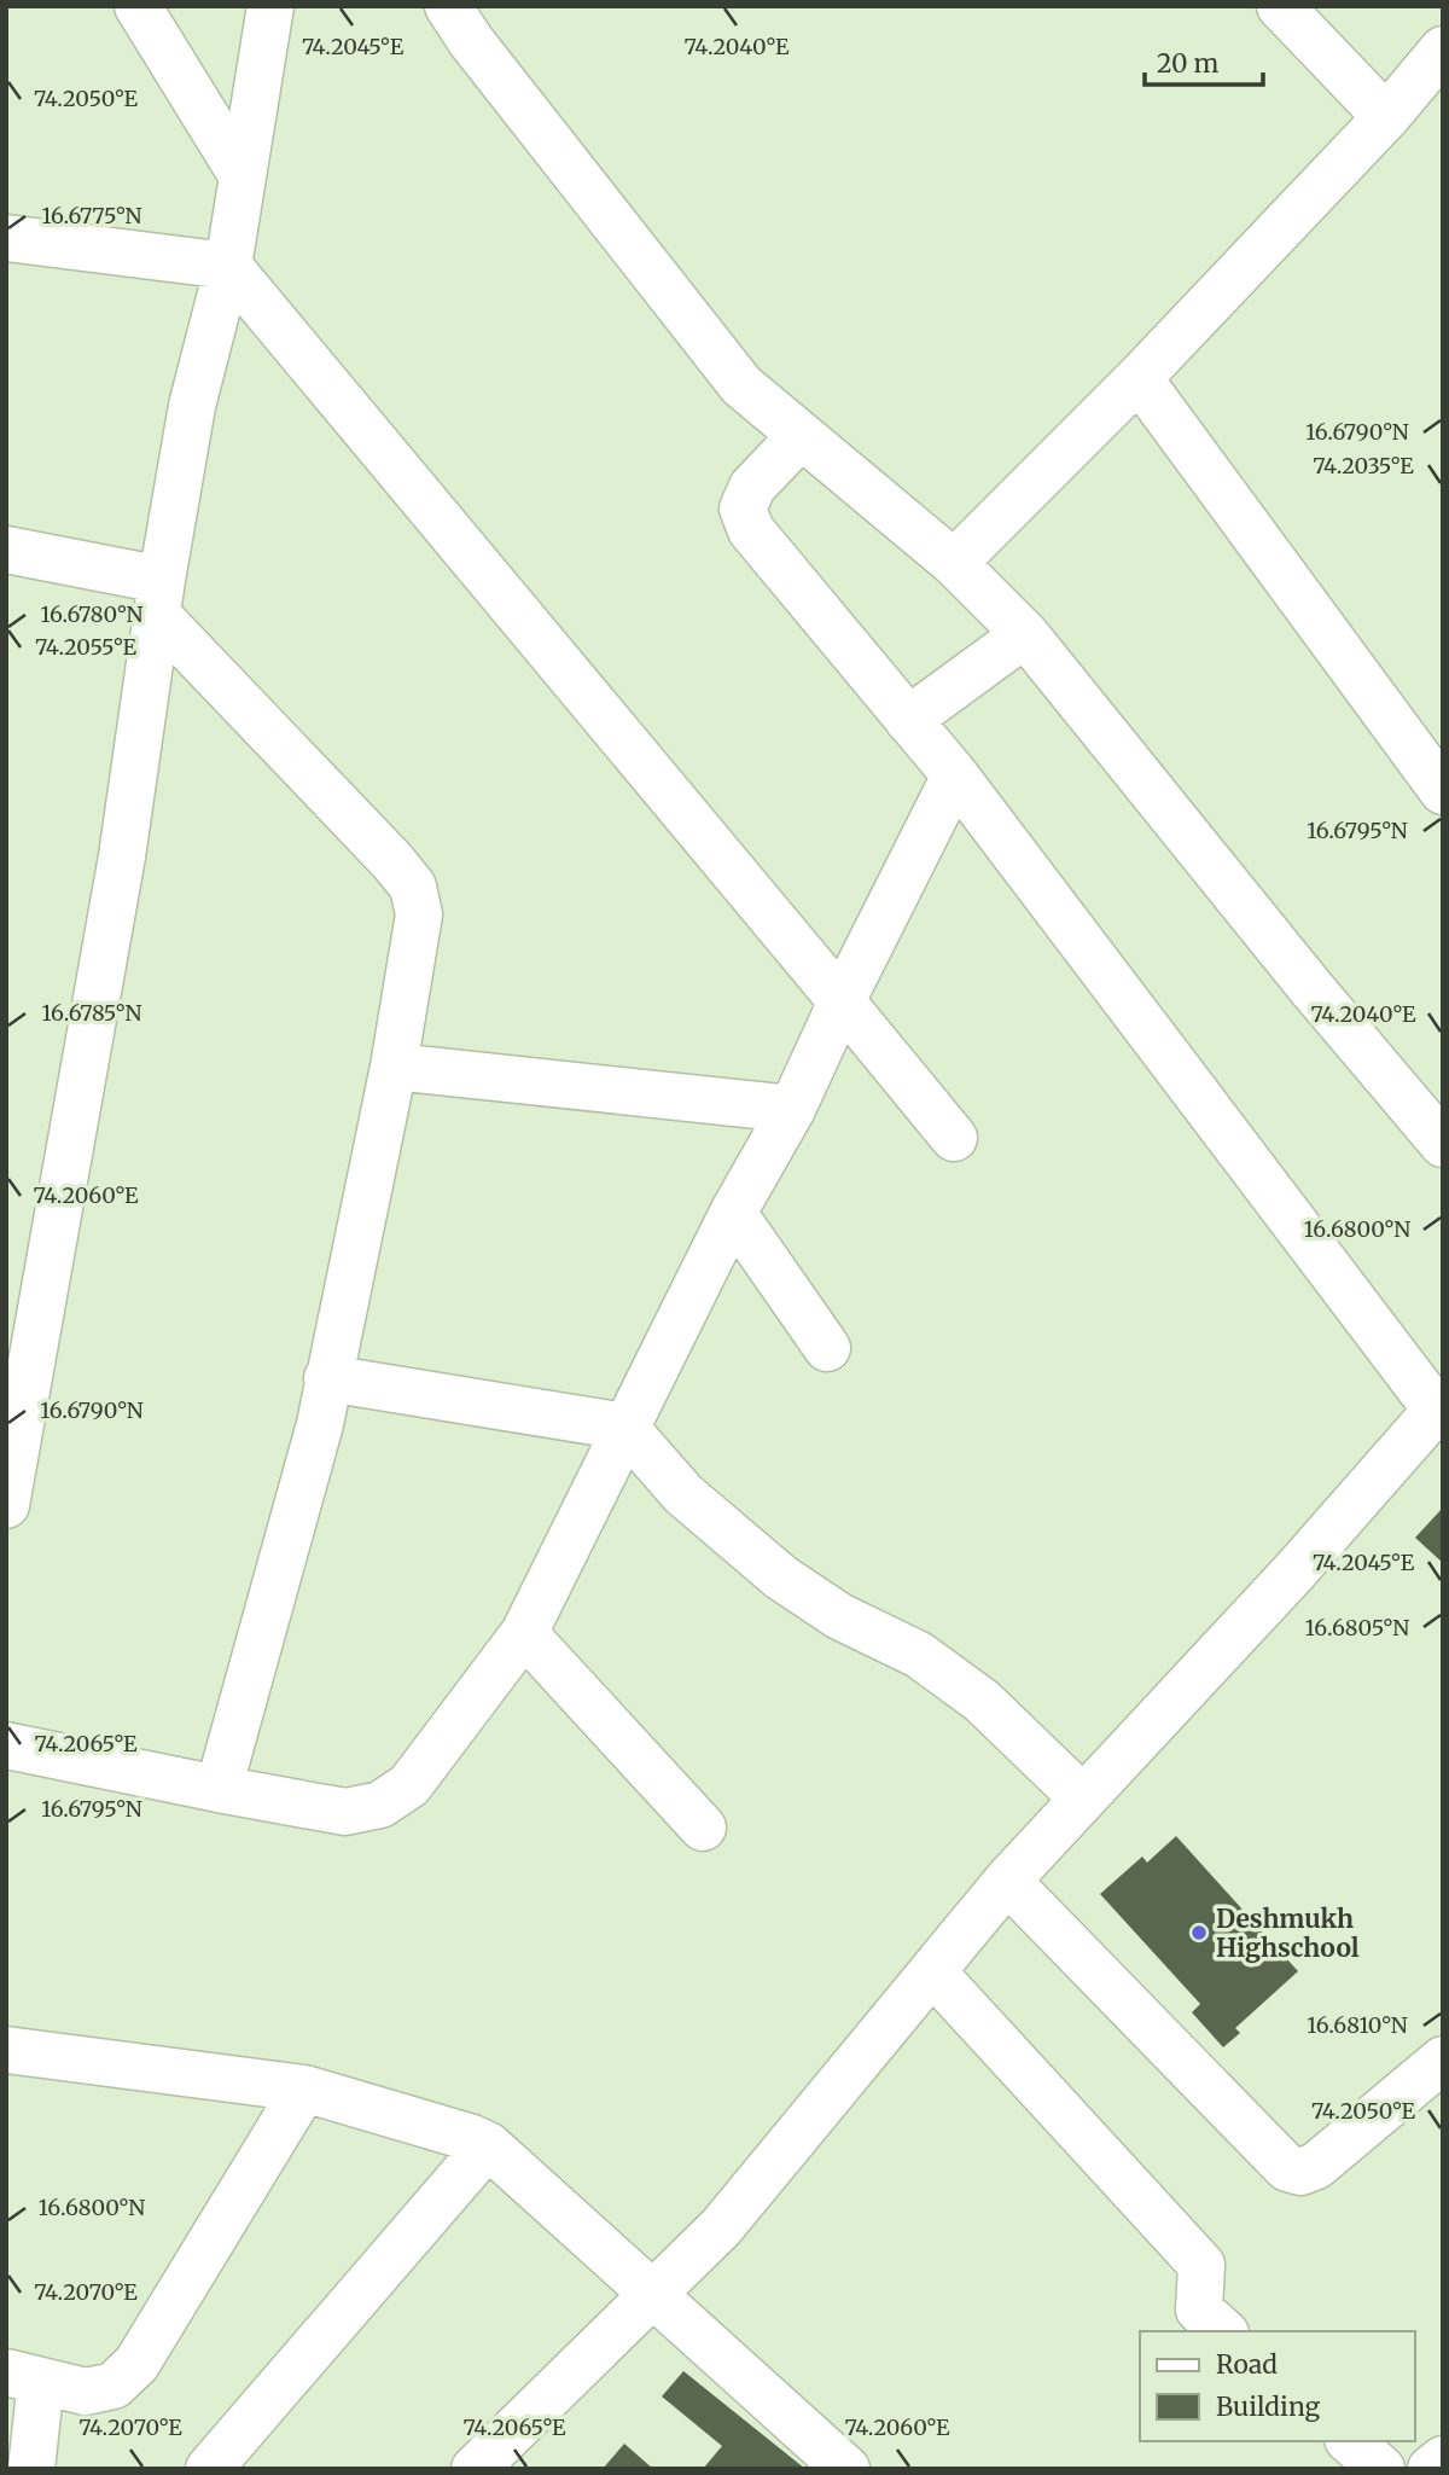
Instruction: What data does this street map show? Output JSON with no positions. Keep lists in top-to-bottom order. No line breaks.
{"places":["Deshmukh Highschool"],"legend":["Road","Building"],"scale_bar":"20 m","coordinates":["74.2045°E","74.2040°E","74.2050°E","16.6775°N","16.6790°N","74.2035°E","16.6780°N","74.2055°E","16.6795°N","16.6785°N","74.2060°E","16.6800°N","16.6805°N","74.2065°E","16.6810°N","74.2070°E"]}
